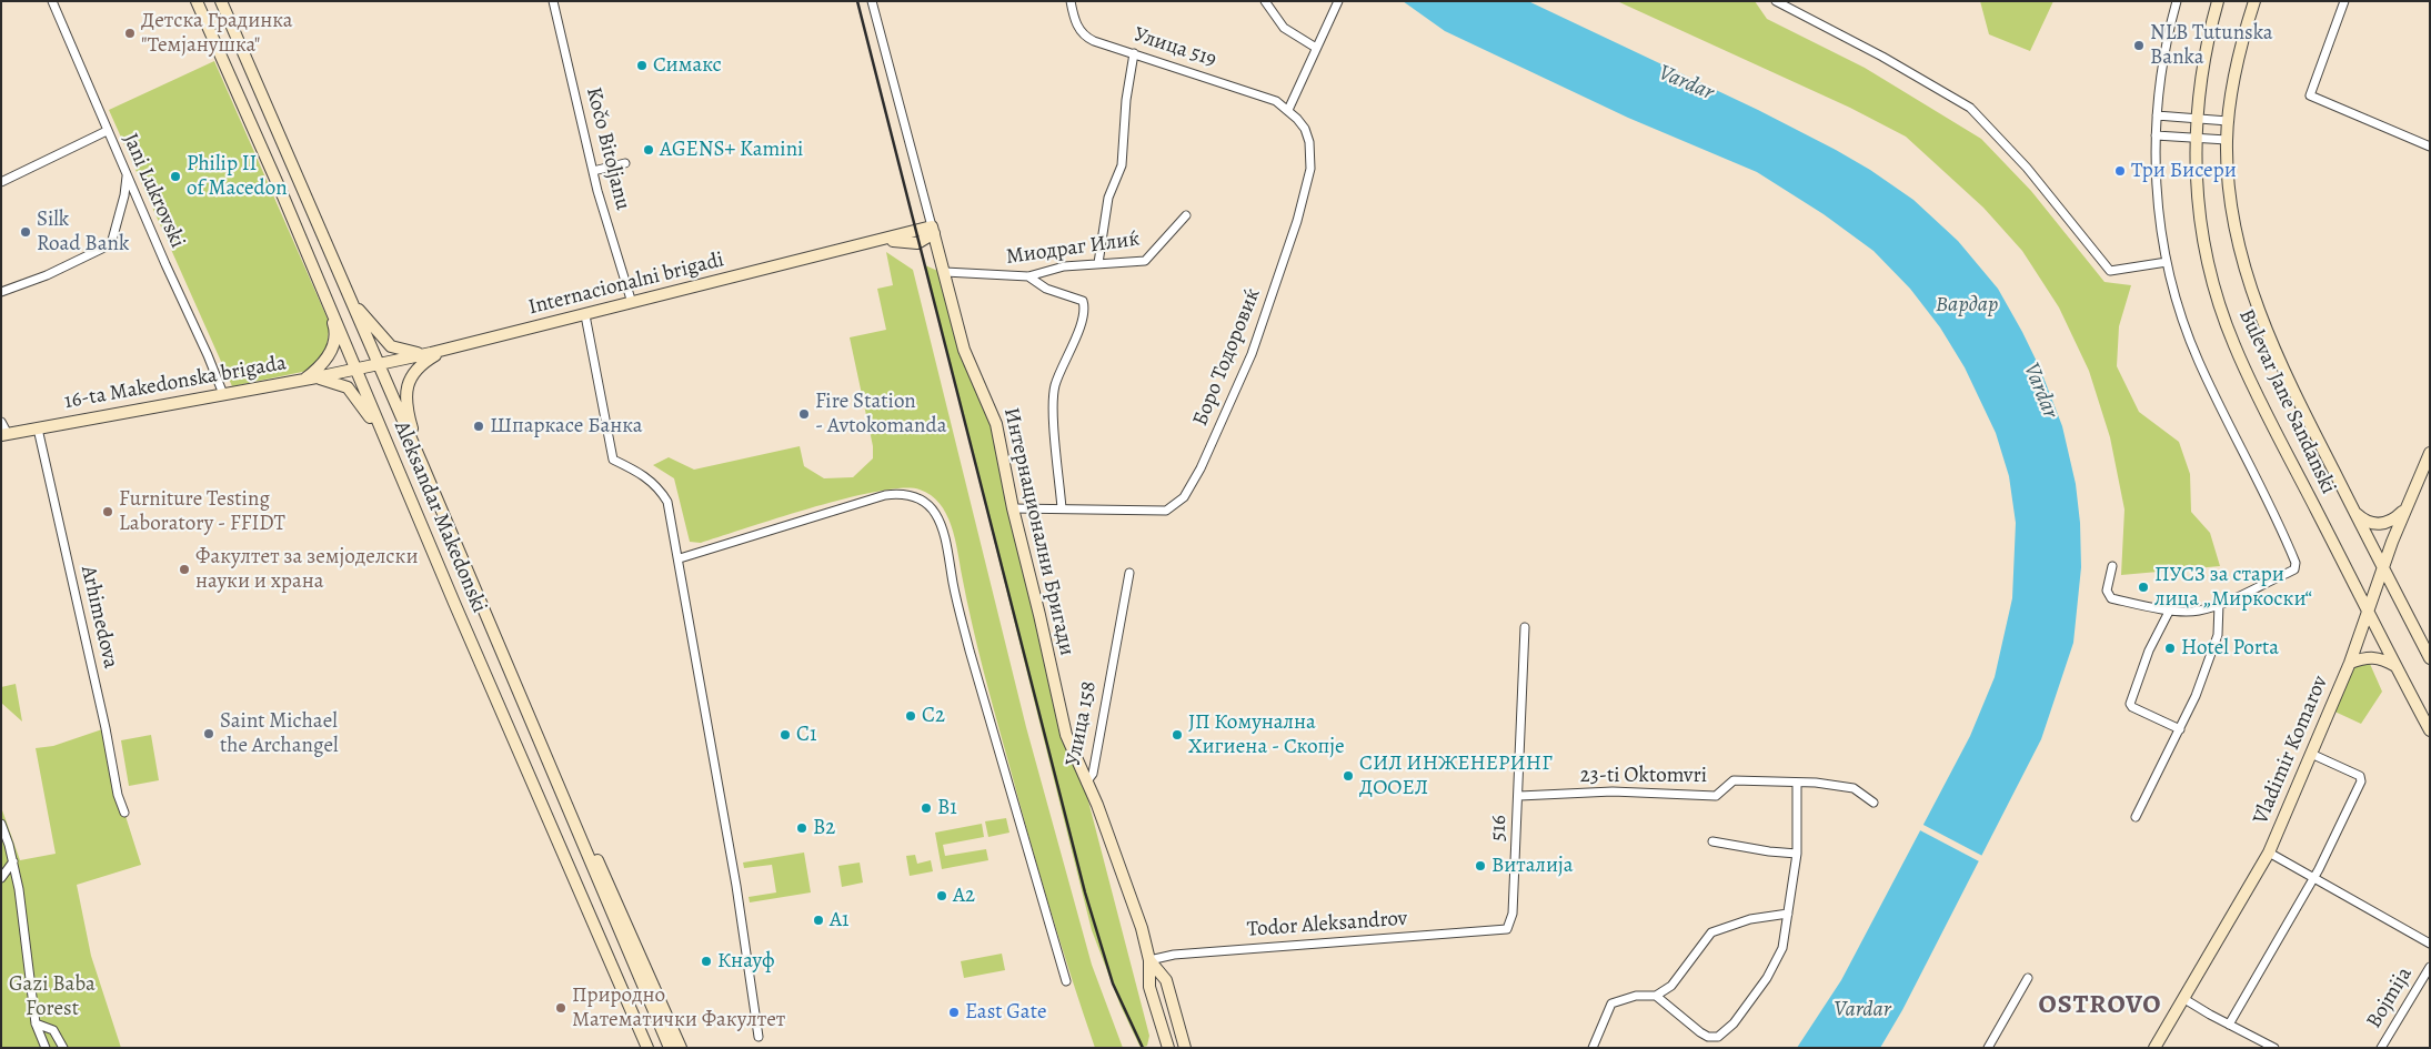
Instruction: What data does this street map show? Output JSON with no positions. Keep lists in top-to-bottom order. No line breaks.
{"streets":{"street":["Улица 519","Kočo Bitoljanu","Jani Lukrovski","Миодраг Илиќ","Internacionalni brigadi","Боро Тодоровиќ","16-ta Makedonska brigada","Bulevar Jane Sandanski","Aleksandar Makedonski","Интернационални Бригади","Arhimedova","Улица 158","Vladimir Komarov","23-ti Oktomvri","516","Todor Aleksandrov","Bojmija"]},"crossings":[["Улица 519","Боро Тодоровиќ"],["Kočo Bitoljanu","Internacionalni brigadi"],["Jani Lukrovski","16-ta Makedonska brigada"],["Миодраг Илиќ","Интернационални Бригади"],["Internacionalni brigadi","16-ta Makedonska brigada"],["Internacionalni brigadi","Aleksandar Makedonski"],["Internacionalni brigadi","Интернационални Бригади"],["Боро Тодоровиќ","Интернационални Бригади"],["16-ta Makedonska brigada","Aleksandar Makedonski"],["16-ta Makedonska brigada","Arhimedova"],["Bulevar Jane Sandanski","Vladimir Komarov"],["Интернационални Бригади","Улица 158"],["23-ti Oktomvri","516"],["516","Todor Aleksandrov"]],"districts":["OSTROVO"],"water":["Vardar","Вардар"],"parks":["Gazi Baba Forest"],"places":["Детска Градинка \"Темјанушка\"","NLB Tutunska Banka","Симакс","AGENS+ Kamini","Три Бисери","Philip II of Macedon","Silk Road Bank","Fire Station - Avtokomanda","Шпаркасе Банка","Furniture Testing Laboratory - FFIDT","Факултет за земјоделски науки и храна","ПУСЗ за стари лица „Миркоски“","Hotel Porta","C2","Saint Michael the Archangel","C1","ЈП Комунална Хигиена - Скопје","СИЛ ИНЖЕНЕРИНГ ДООЕЛ","B1","B2","Виталија","A2","A1","Кнауф","Природно Математички Факултет","East Gate"]}
